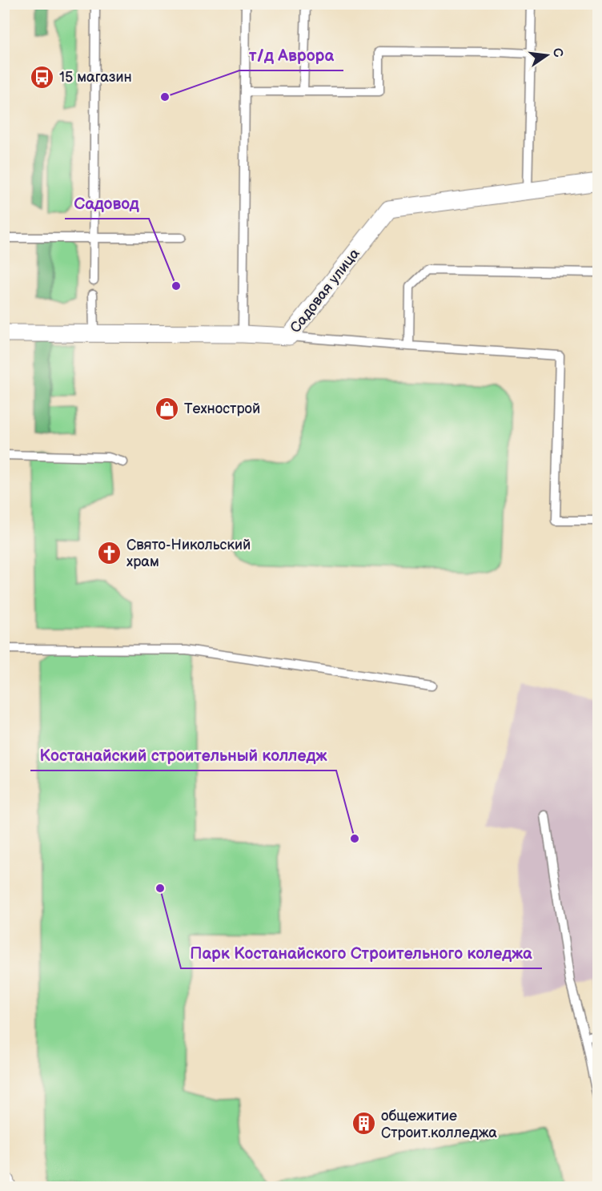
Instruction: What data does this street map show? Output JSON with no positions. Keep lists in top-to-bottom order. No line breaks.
{"streets":{"street":["Садовая улица"]},"places":{"bus stop":["15 магазин"],"other":["т/д Аврора","Садовод","Костанайский строительный колледж","Парк Костанайского Строительного коледжа"],"shop":["Технострой"],"church":["Свято-Никольский храм"],"building":["общежитие Строит.колледжа"]},"north":"right"}
